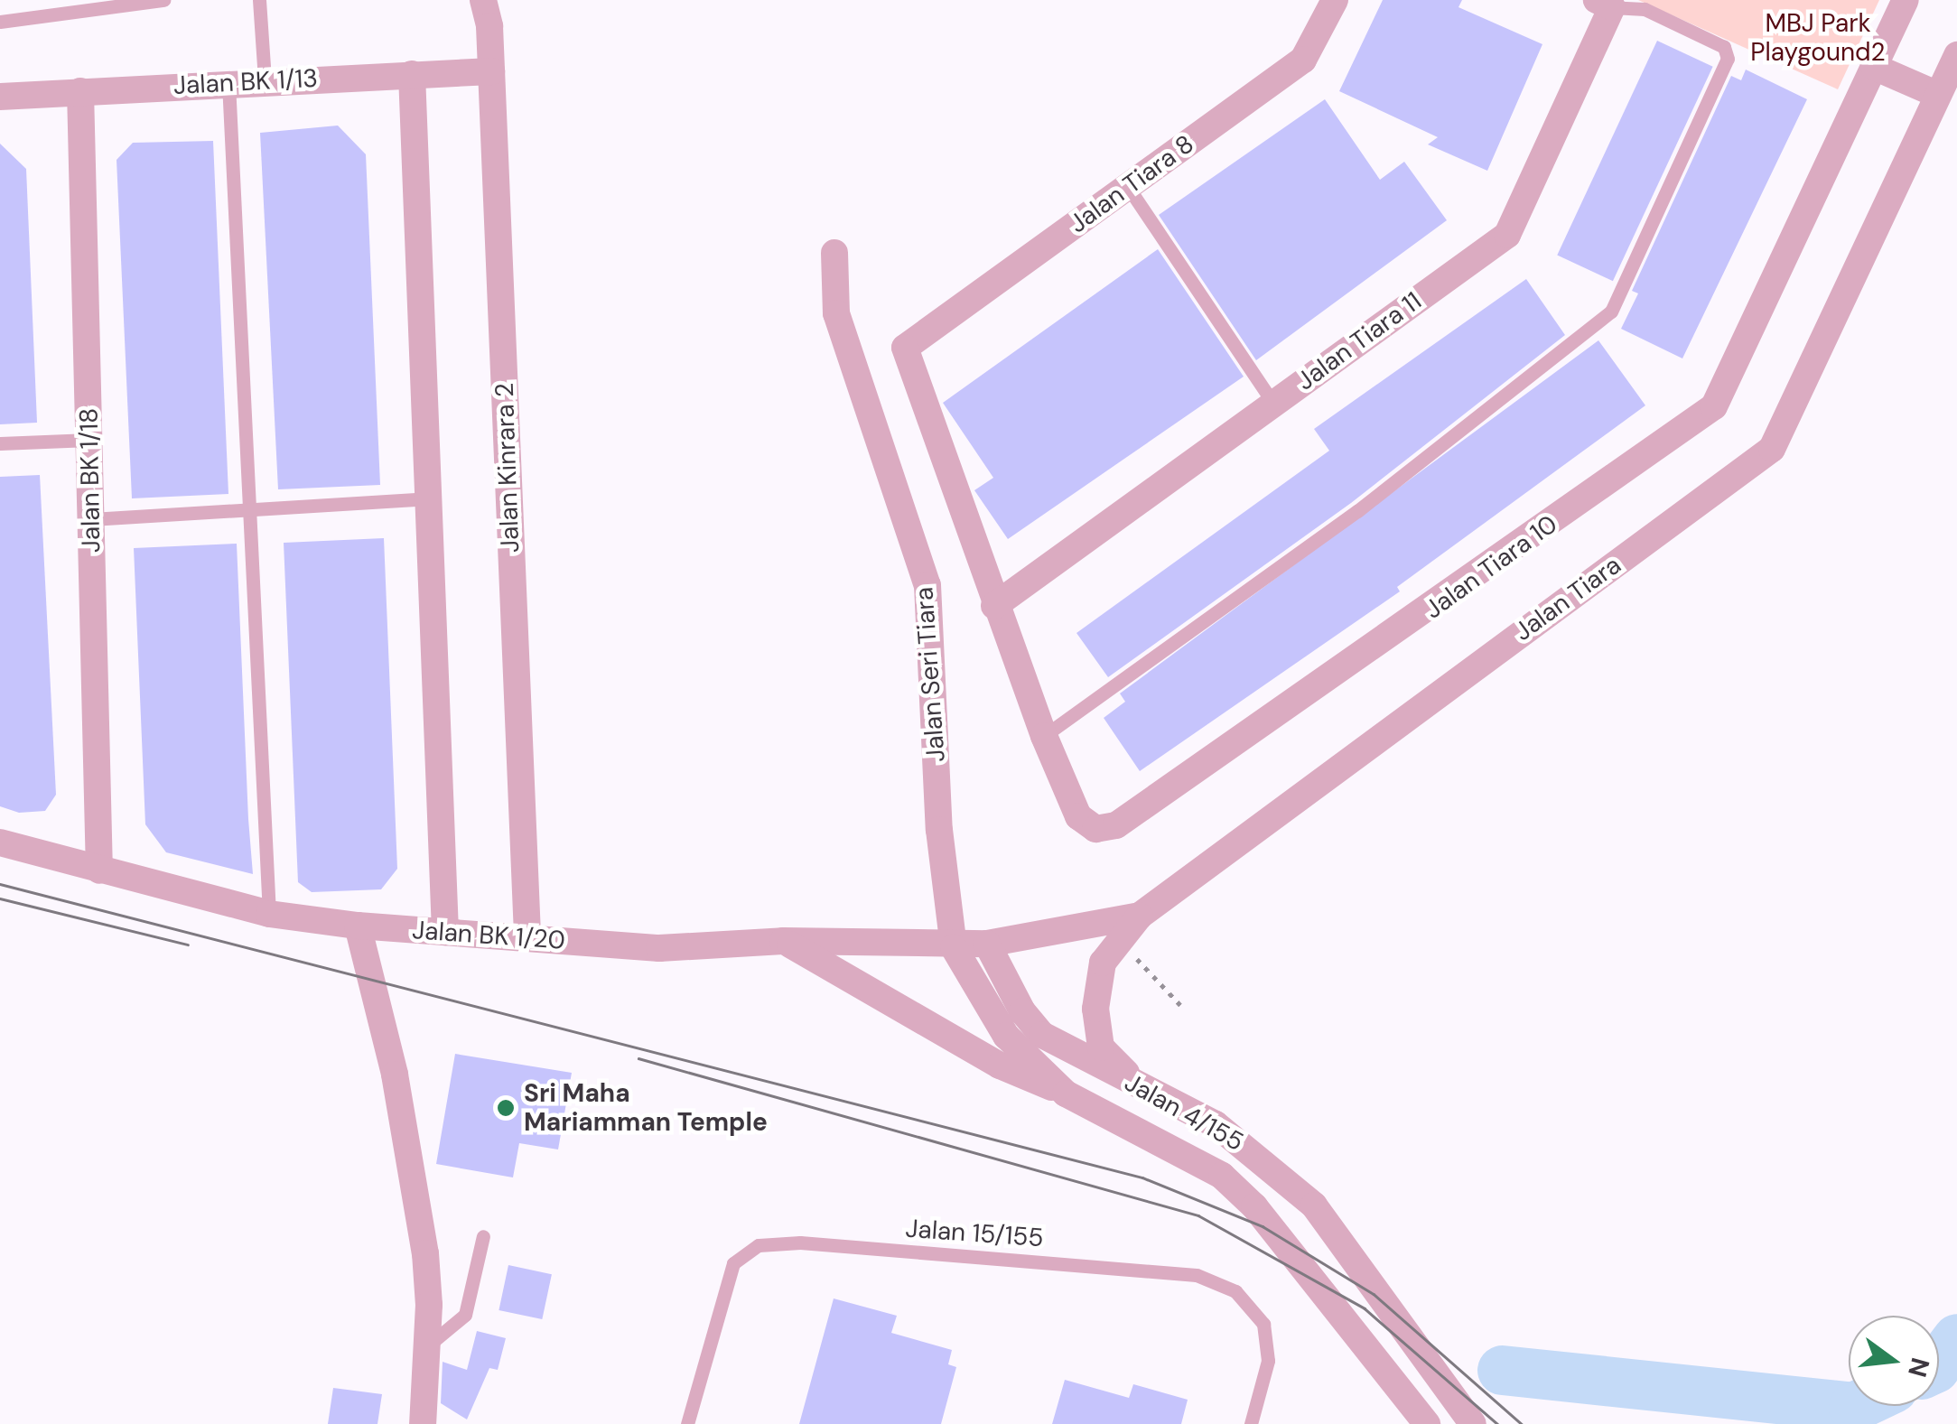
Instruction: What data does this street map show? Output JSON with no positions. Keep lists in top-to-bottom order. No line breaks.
{"streets":{"street":["Jalan BK 1/13","Jalan Tiara 8","Jalan Tiara 11","Jalan Kinrara 2","Jalan BK 1/18","Jalan Tiara 10","Jalan Tiara","Jalan Seri Tiara","Jalan BK 1/20","Jalan 4/155"],"lane":["Jalan 15/155"]},"crossings":[["Jalan BK 1/13","Jalan Kinrara 2"],["Jalan BK 1/13","Jalan BK 1/18"],["Jalan Tiara 8","Jalan Tiara 10"],["Jalan Tiara 11","Jalan Tiara 10"],["Jalan Kinrara 2","Jalan BK 1/20"],["Jalan BK 1/18","Jalan BK 1/20"],["Jalan Tiara","Jalan BK 1/20"],["Jalan Tiara","Jalan 4/155"],["Jalan Seri Tiara","Jalan BK 1/20"],["Jalan Seri Tiara","Jalan 4/155"],["Jalan BK 1/20","Jalan 4/155"]],"parks":["MBJ Park Playgound2"],"places":["Sri Maha Mariamman Temple"],"north":"right"}
